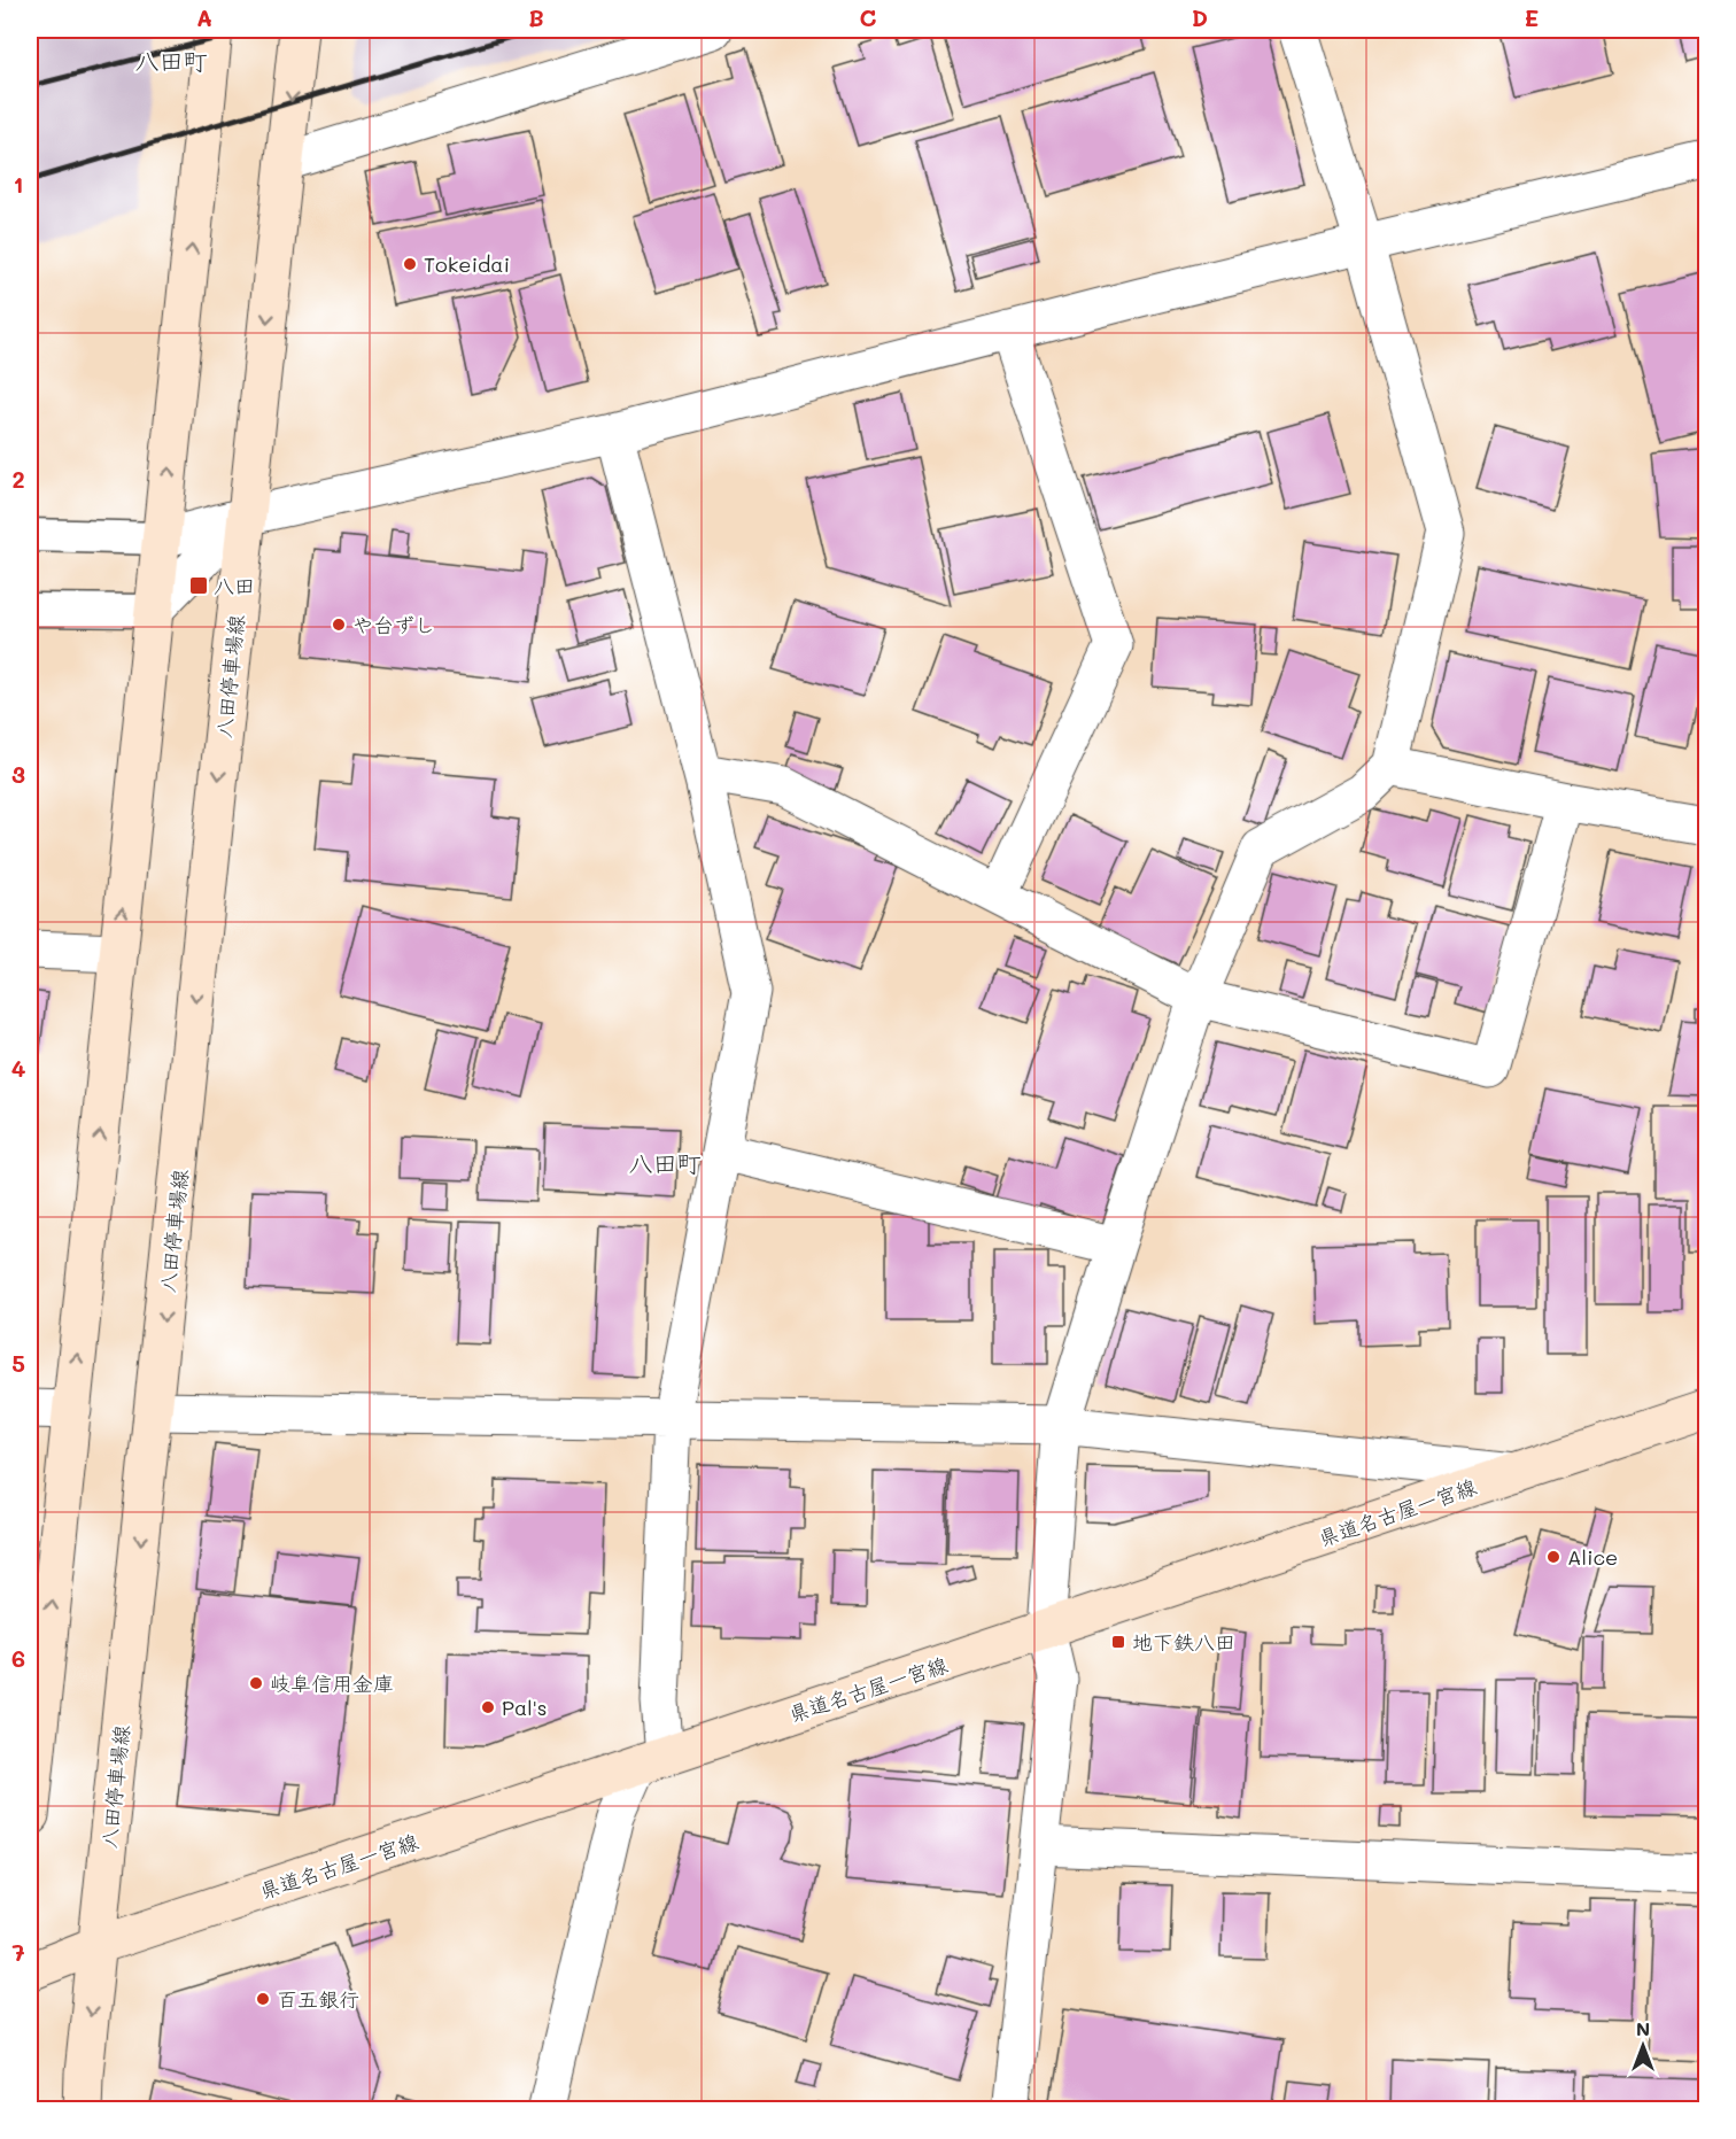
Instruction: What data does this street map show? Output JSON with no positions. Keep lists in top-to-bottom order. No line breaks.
{"streets":{"main road":["八田停車場線","県道名古屋一宮線"]},"crossings":[["八田停車場線","県道名古屋一宮線"]],"districts":["八田町","八田町"],"places":{"other":["Tokeidai","や台ずし","Alice","岐阜信用金庫","Pal's","百五銀行"],"transit":["八田","地下鉄八田"]},"north":"top","grid":{"columns":["A","B","C","D","E"],"rows":["1","2","3","4","5","6","7"]}}
